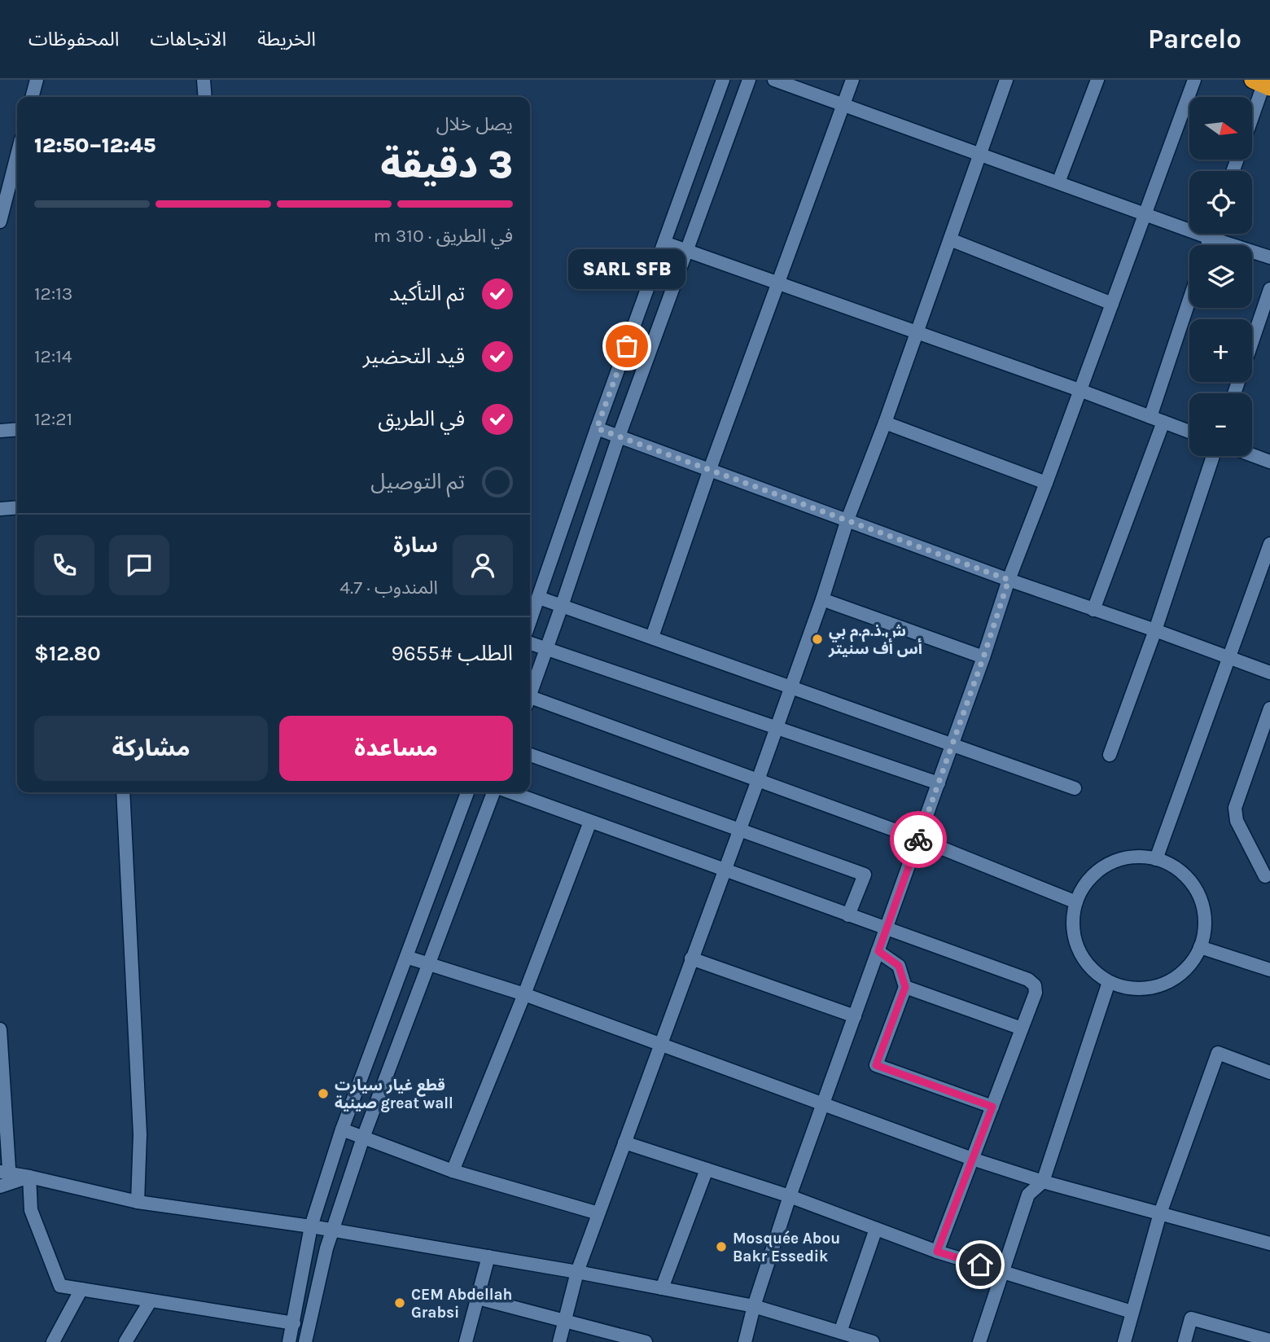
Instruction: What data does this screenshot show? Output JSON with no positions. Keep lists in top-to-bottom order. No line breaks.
{"places":["SARL SFB","ش.ذ.م.م بي أس أف سنيتر","قطع غيار سيارت صينية great wall","Mosquée Abou Bakr Essedik","CEM Abdellah Grabsi"],"north":"right","page":{"header":"Parcelo","nav":["الخريطة","الاتجاهات","المحفوظات"],"map_buttons":["+","−"],"heading":["3 دقيقة","يصل خلال","12:45–12:50"],"panel":["سارة","المندوب · 4.7","الطلب #9655","$12.80"],"bar":"في الطريق · 310 m","bubble":"SARL SFB","list":[["تم التأكيد","12:13"],["قيد التحضير","12:14"],["في الطريق","12:21"],"تم التوصيل"],"buttons":["مساعدة","مشاركة"]}}
